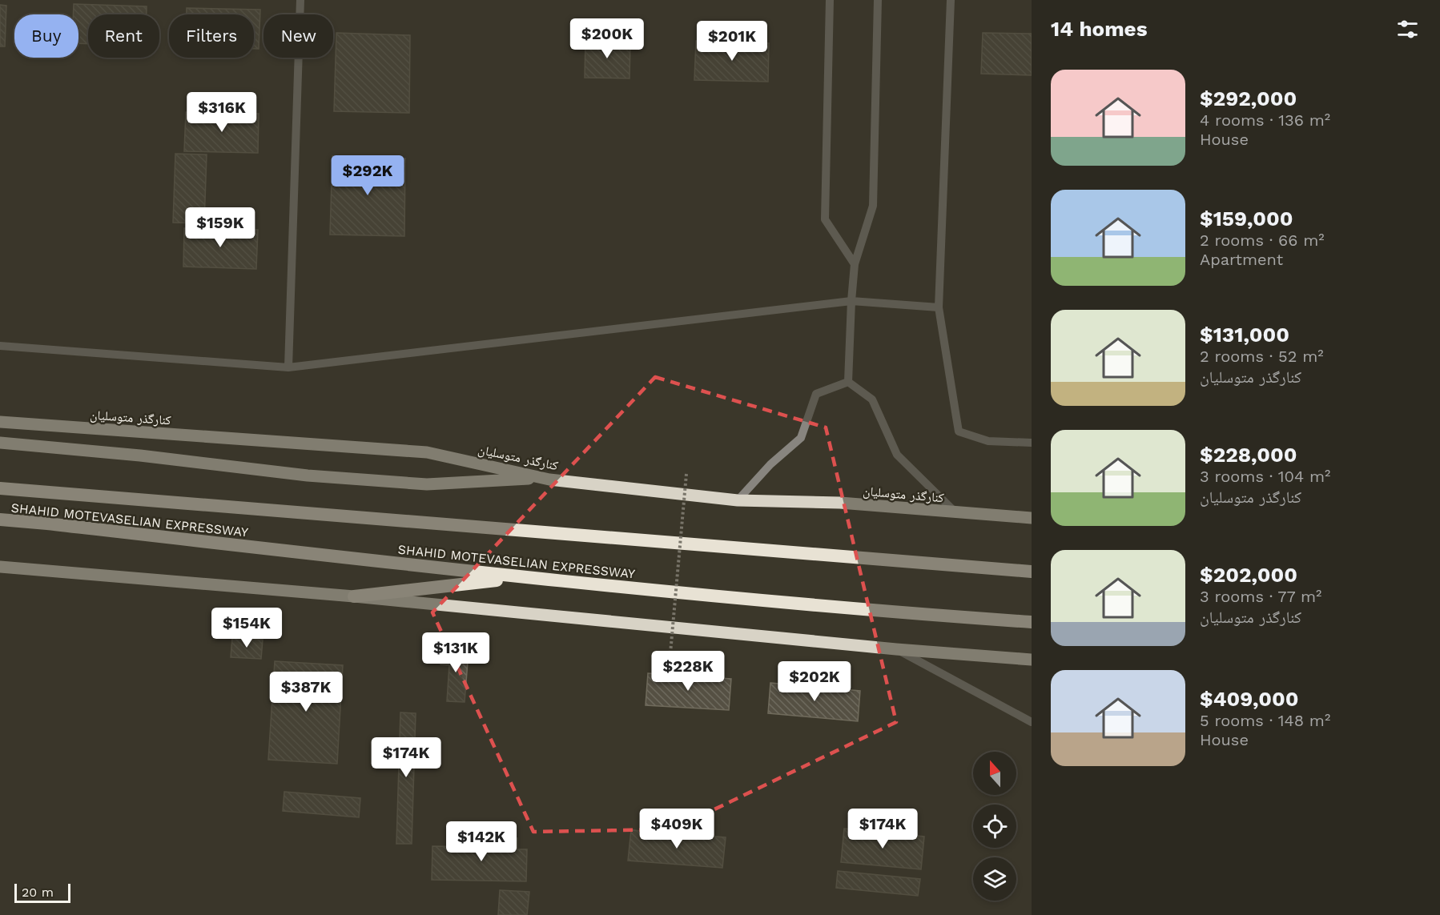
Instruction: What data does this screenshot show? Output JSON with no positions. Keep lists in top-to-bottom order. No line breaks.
{"streets":{"highway":["SHAHID MOTEVASELIAN EXPRESSWAY"],"main road":["کنارگذر متوسلیان"]},"scale_bar":"20 m","north":"top","page":{"heading":"14 homes","chip":["Buy","Rent","Filters","New"],"price":["$200K","$201K","$316K","$292K","$159K","$154K","$131K","$228K","$202K","$387K","$174K","$409K","$174K","$142K"],"list":[{"name":"$292,000","note":"4 rooms · 136 m² · House"},{"name":"$159,000","note":"2 rooms · 66 m² · Apartment"},{"name":"$131,000","note":"2 rooms · 52 m² · کنارگذر متوسلیان"},{"name":"$228,000","note":"3 rooms · 104 m² · کنارگذر متوسلیان"},{"name":"$202,000","note":"3 rooms · 77 m² · کنارگذر متوسلیان"},{"name":"$409,000","note":"5 rooms · 148 m² · House"}],"scale":"20 m"}}
